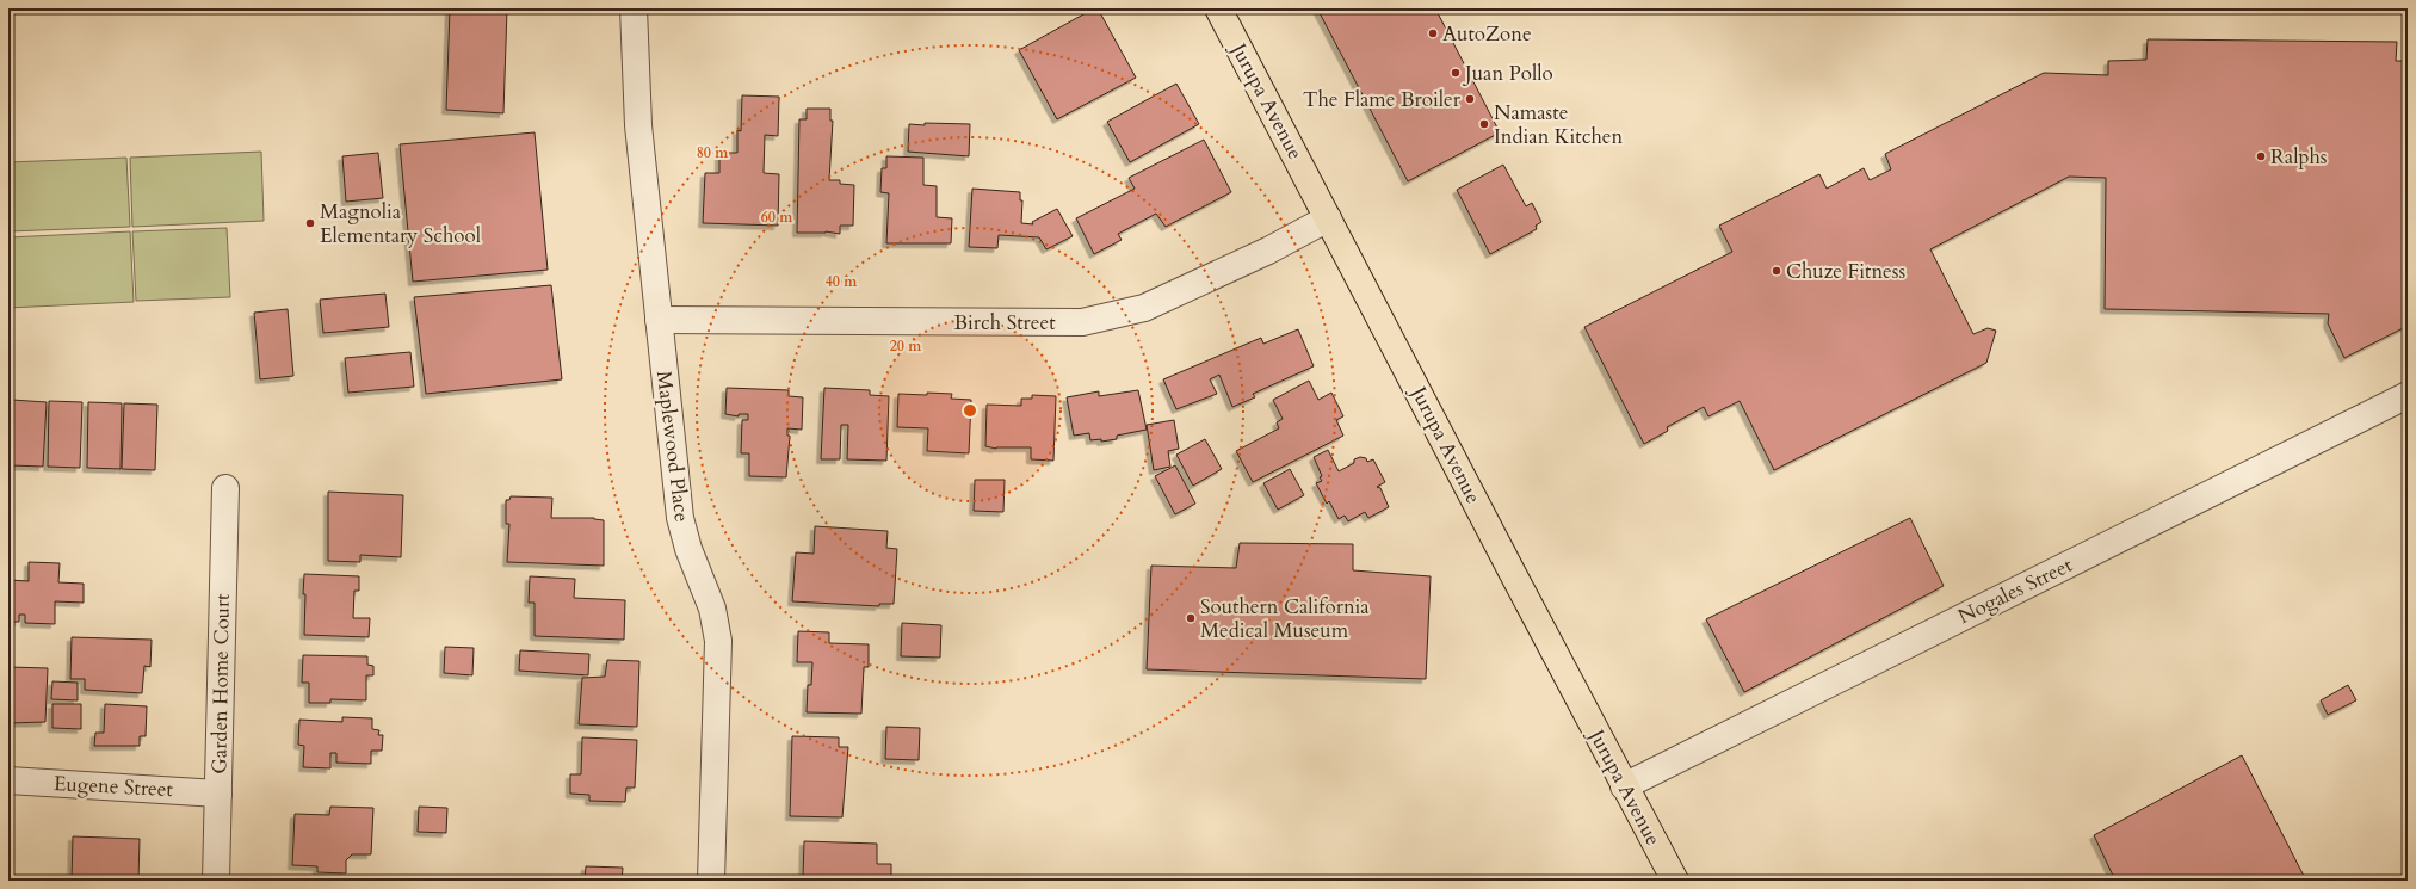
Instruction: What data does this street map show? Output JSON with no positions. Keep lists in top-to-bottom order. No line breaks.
{"streets":{"main road":["Jurupa Avenue"],"street":["Birch Street","Maplewood Place","Nogales Street","Garden Home Court","Eugene Street"]},"crossings":[["Jurupa Avenue","Birch Street"],["Jurupa Avenue","Nogales Street"],["Birch Street","Maplewood Place"],["Garden Home Court","Eugene Street"]],"places":["AutoZone","Juan Pollo","The Flame Broiler","Namaste Indian Kitchen","Ralphs","Magnolia Elementary School","Chuze Fitness","Southern California Medical Museum"],"rings":["80 m","60 m","40 m","20 m"]}
